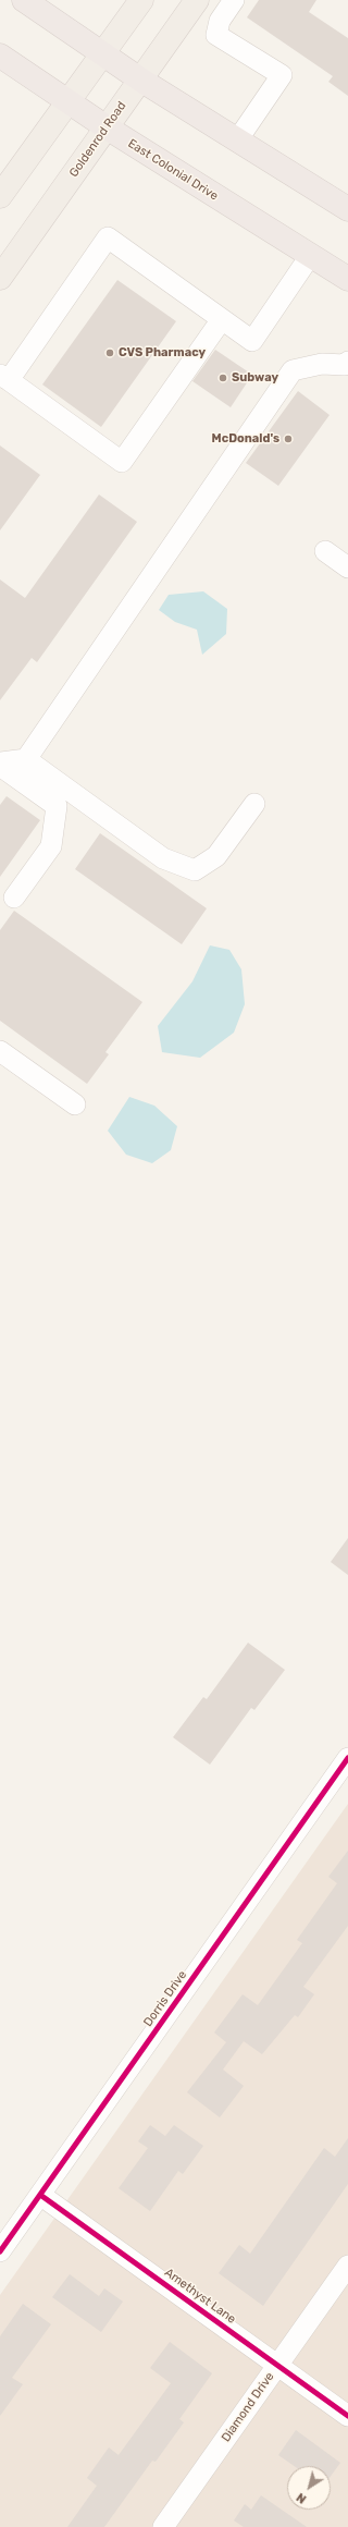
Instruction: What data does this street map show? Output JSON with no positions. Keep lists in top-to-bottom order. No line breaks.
{"streets":{"highway":["East Colonial Drive"],"main road":["Goldenrod Road"],"street":["Dorris Drive","Amethyst Lane","Diamond Drive"]},"crossings":[["Goldenrod Road","East Colonial Drive"],["Dorris Drive","Amethyst Lane"],["Amethyst Lane","Diamond Drive"]],"places":["CVS Pharmacy","Subway","McDonald's"],"north":"bottom left"}
